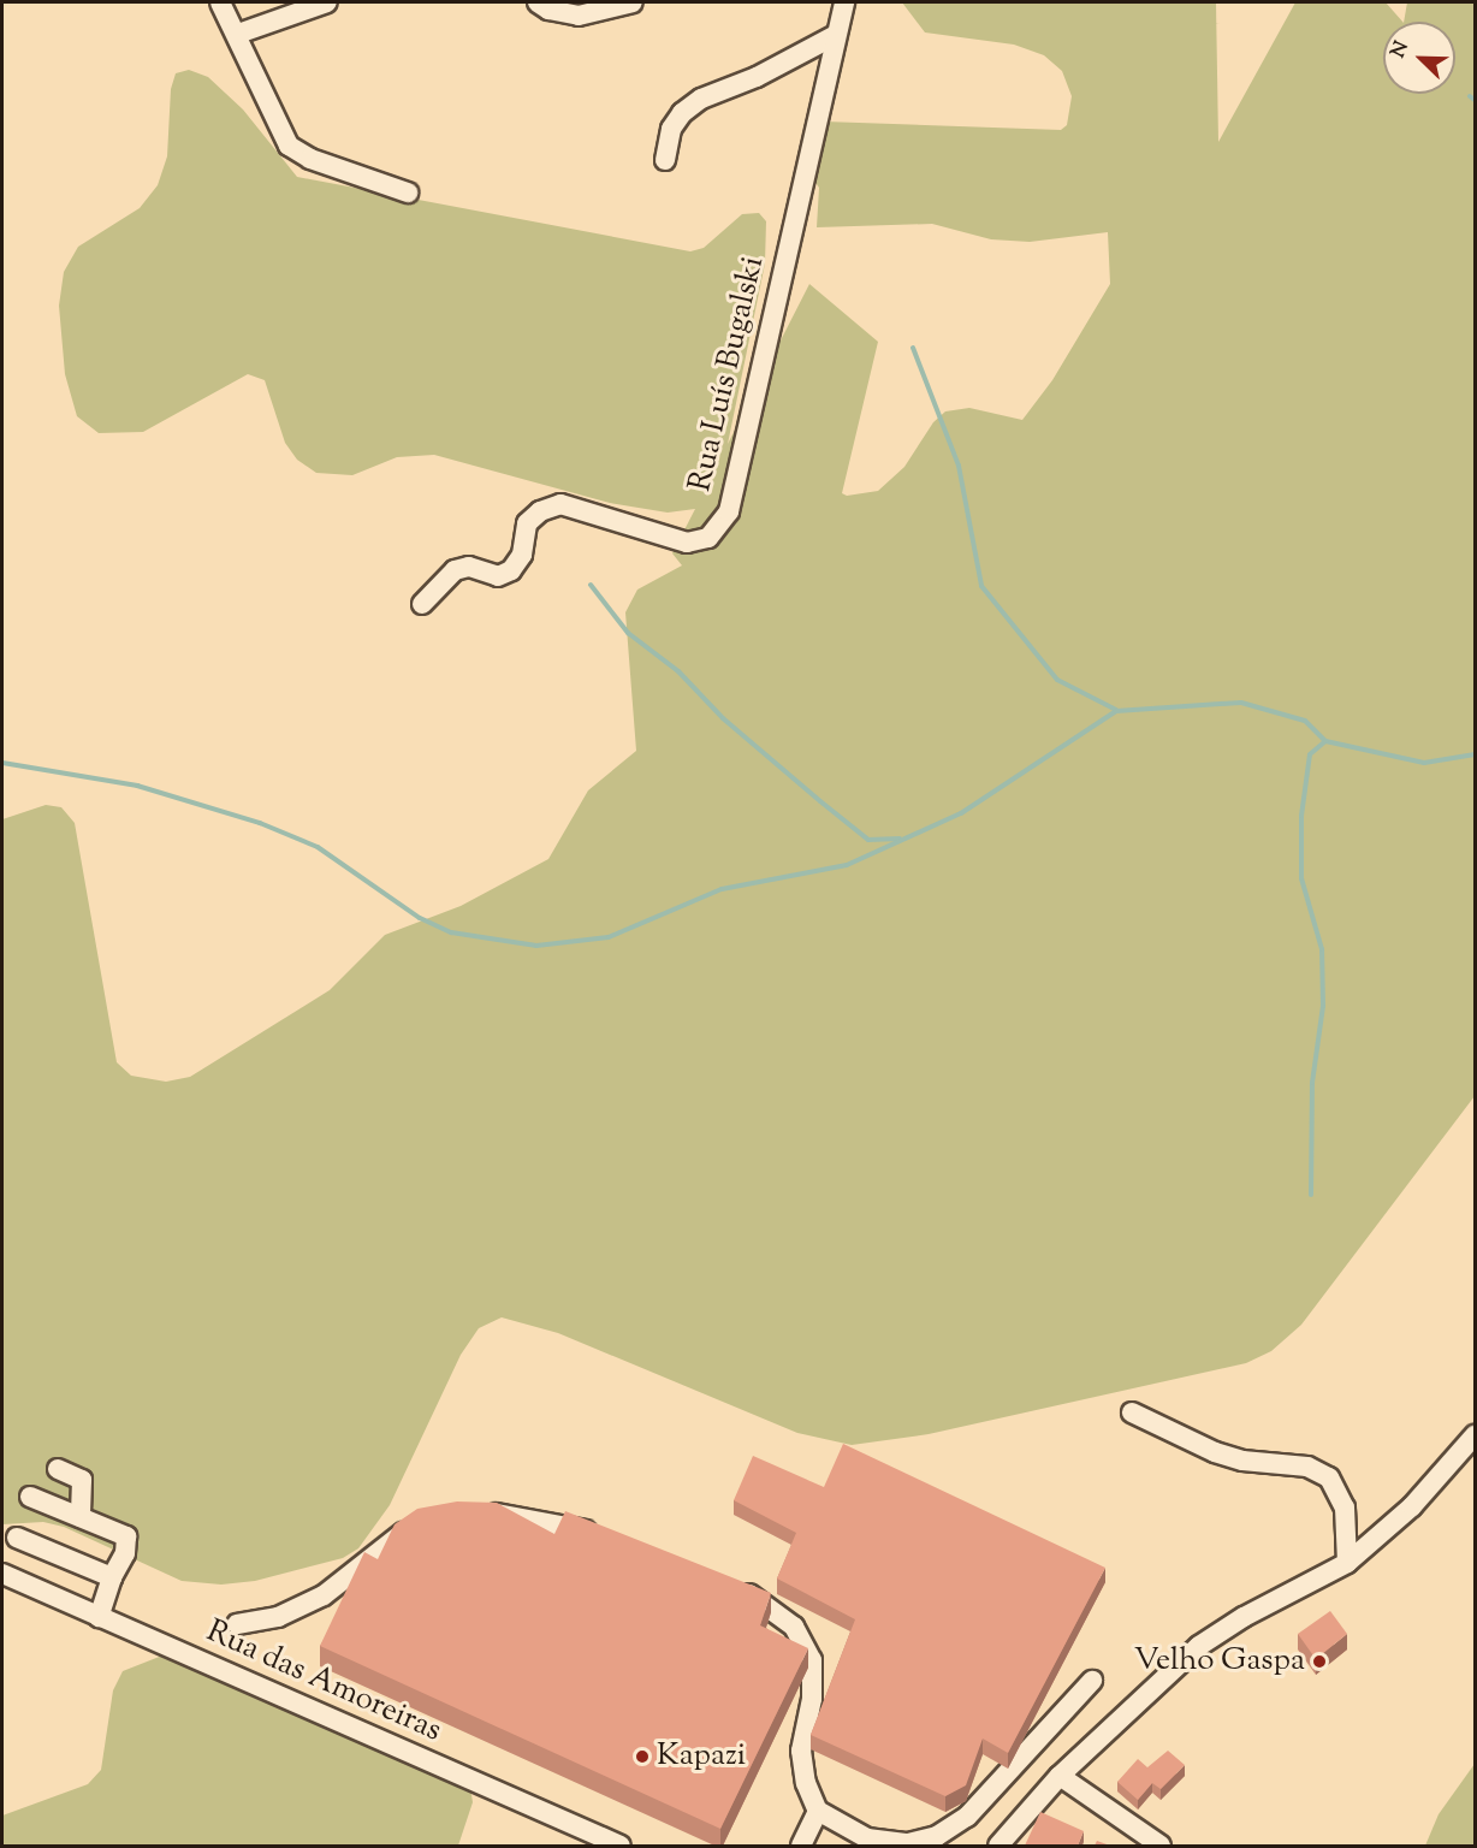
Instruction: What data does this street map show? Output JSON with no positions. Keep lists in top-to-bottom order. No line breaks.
{"streets":{"street":["Rua Luís Bugalski","Rua das Amoreiras"]},"places":["Velho Gaspa","Kapazi"],"north":"top left"}
